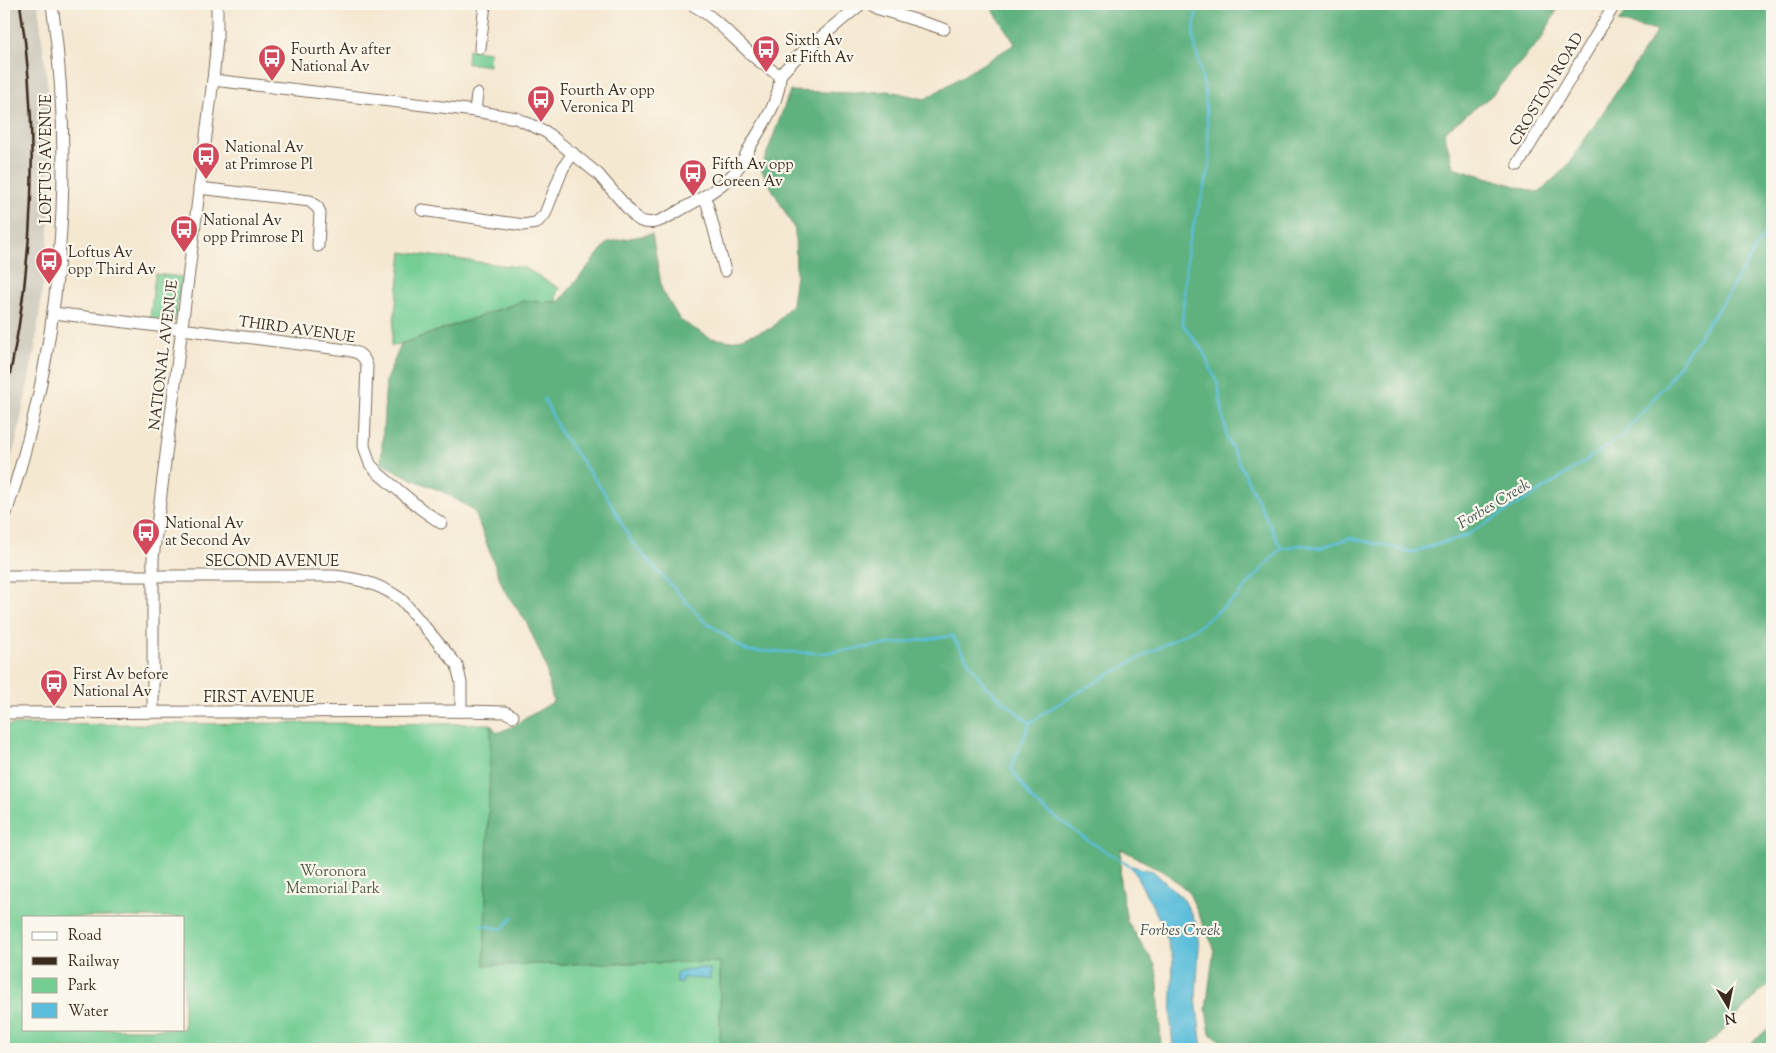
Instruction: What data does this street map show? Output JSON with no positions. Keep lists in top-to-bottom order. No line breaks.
{"streets":{"street":["CROSTON ROAD","LOFTUS AVENUE","THIRD AVENUE","NATIONAL AVENUE","SECOND AVENUE","FIRST AVENUE"]},"crossings":[["LOFTUS AVENUE","THIRD AVENUE"],["THIRD AVENUE","NATIONAL AVENUE"],["NATIONAL AVENUE","SECOND AVENUE"],["NATIONAL AVENUE","FIRST AVENUE"],["SECOND AVENUE","FIRST AVENUE"]],"water":["Forbes Creek"],"parks":["Woronora Memorial Park"],"places":{"bus stop":["Sixth Av at Fifth Av","Fourth Av after National Av","Fourth Av opp Veronica Pl","National Av at Primrose Pl","Fifth Av opp Coreen Av","National Av opp Primrose Pl","Loftus Av opp Third Av","National Av at Second Av","First Av before National Av"]},"legend":["Road","Railway","Park","Water"],"north":"bottom"}
